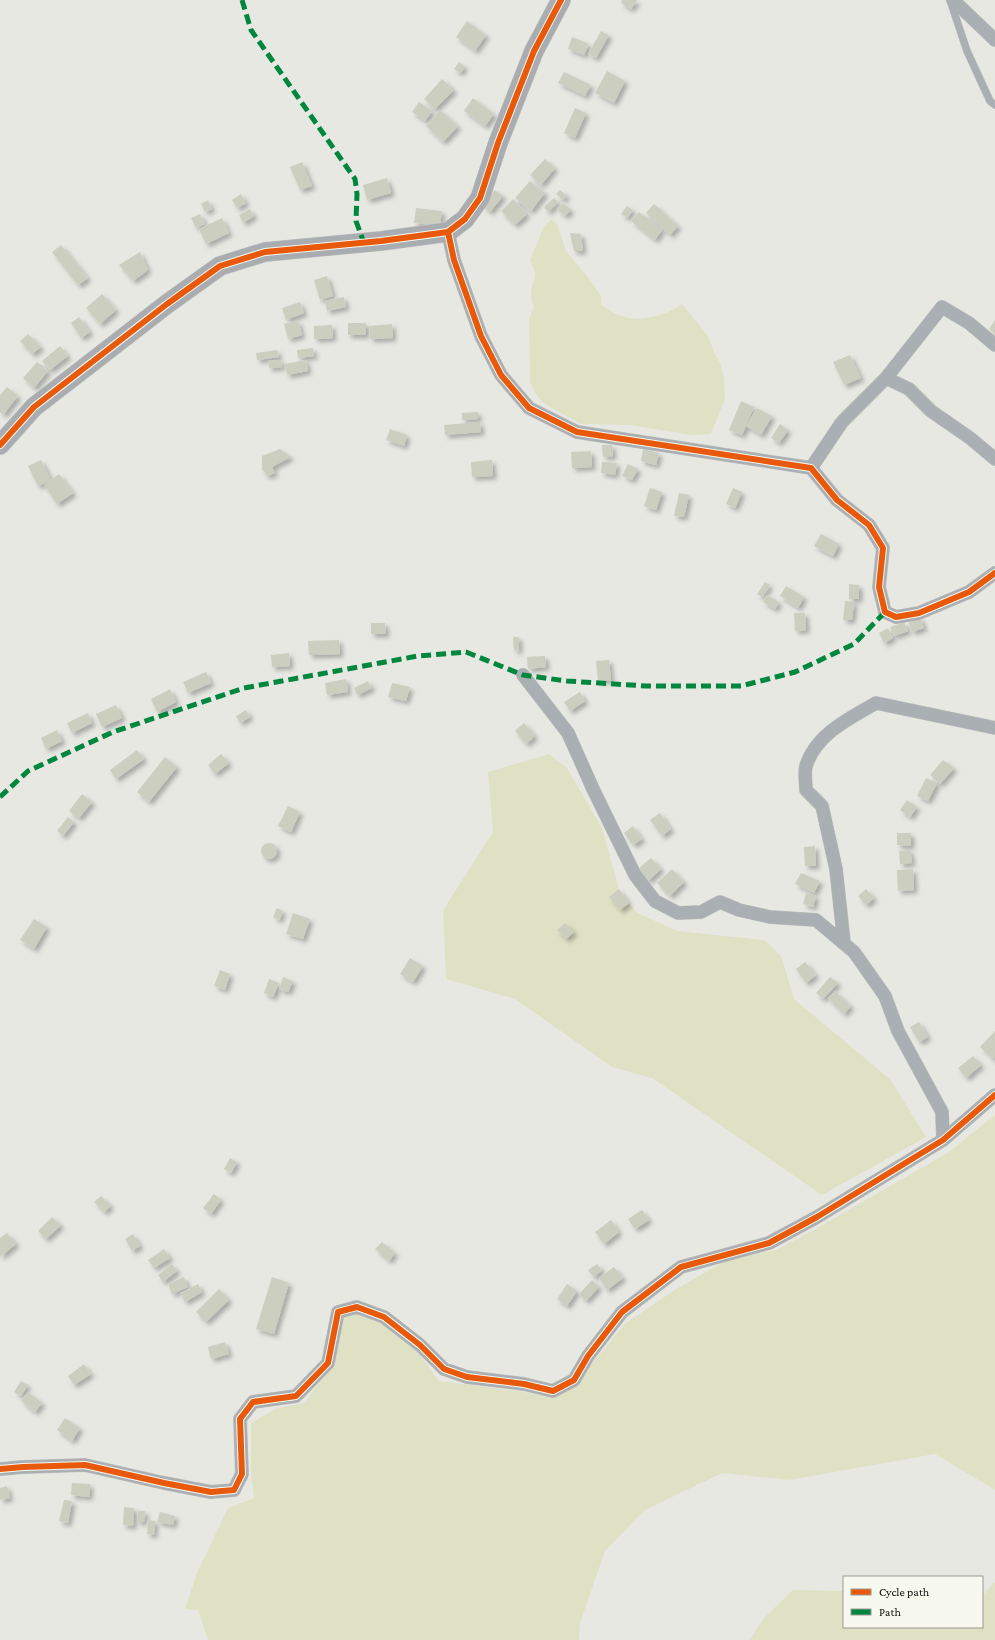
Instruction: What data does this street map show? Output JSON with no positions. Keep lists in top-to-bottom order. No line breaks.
{"legend":["Cycle path","Path"]}
